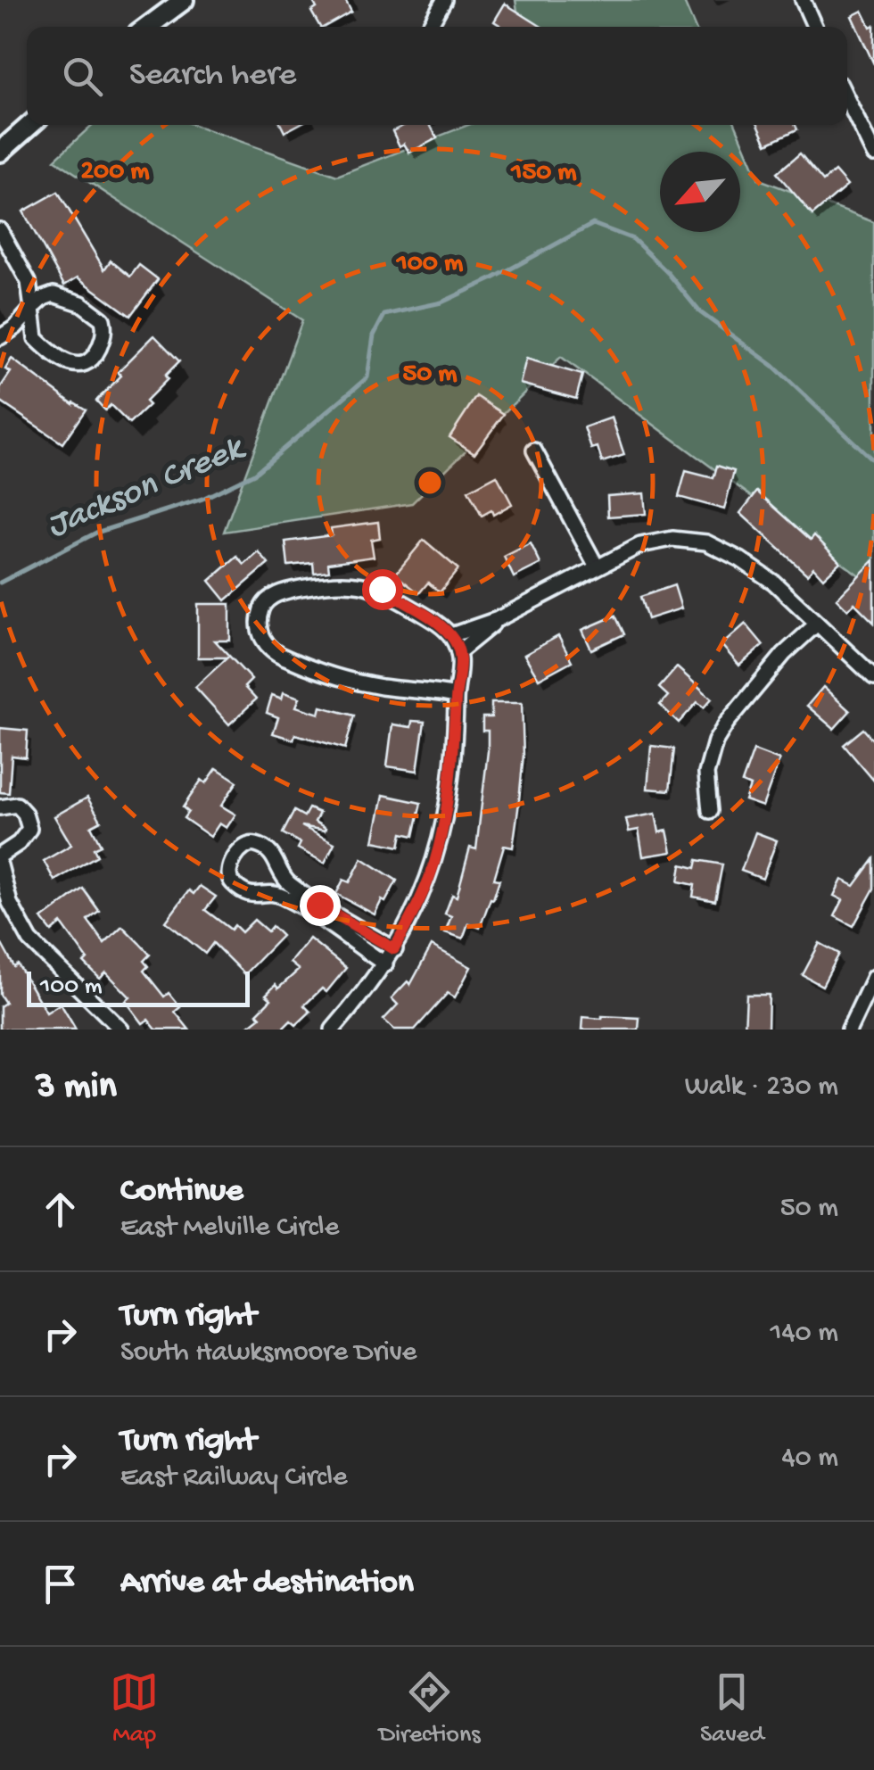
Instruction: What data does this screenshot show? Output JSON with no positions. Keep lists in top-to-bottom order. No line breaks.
{"water":["Jackson Creek"],"scale_bar":"100 m","north":"bottom left","page":{"search":"Search here","scale":"100 m","heading":["3 min","Walk · 230 m"],"list":[["Continue","East Melville Circle","50 m"],["Turn right","South Hawksmoore Drive","140 m"],["Turn right","East Railway Circle","40 m"],"Arrive at destination"],"nav":["Map","Directions","Saved"]},"rings":["200 m","150 m","100 m","50 m"]}
